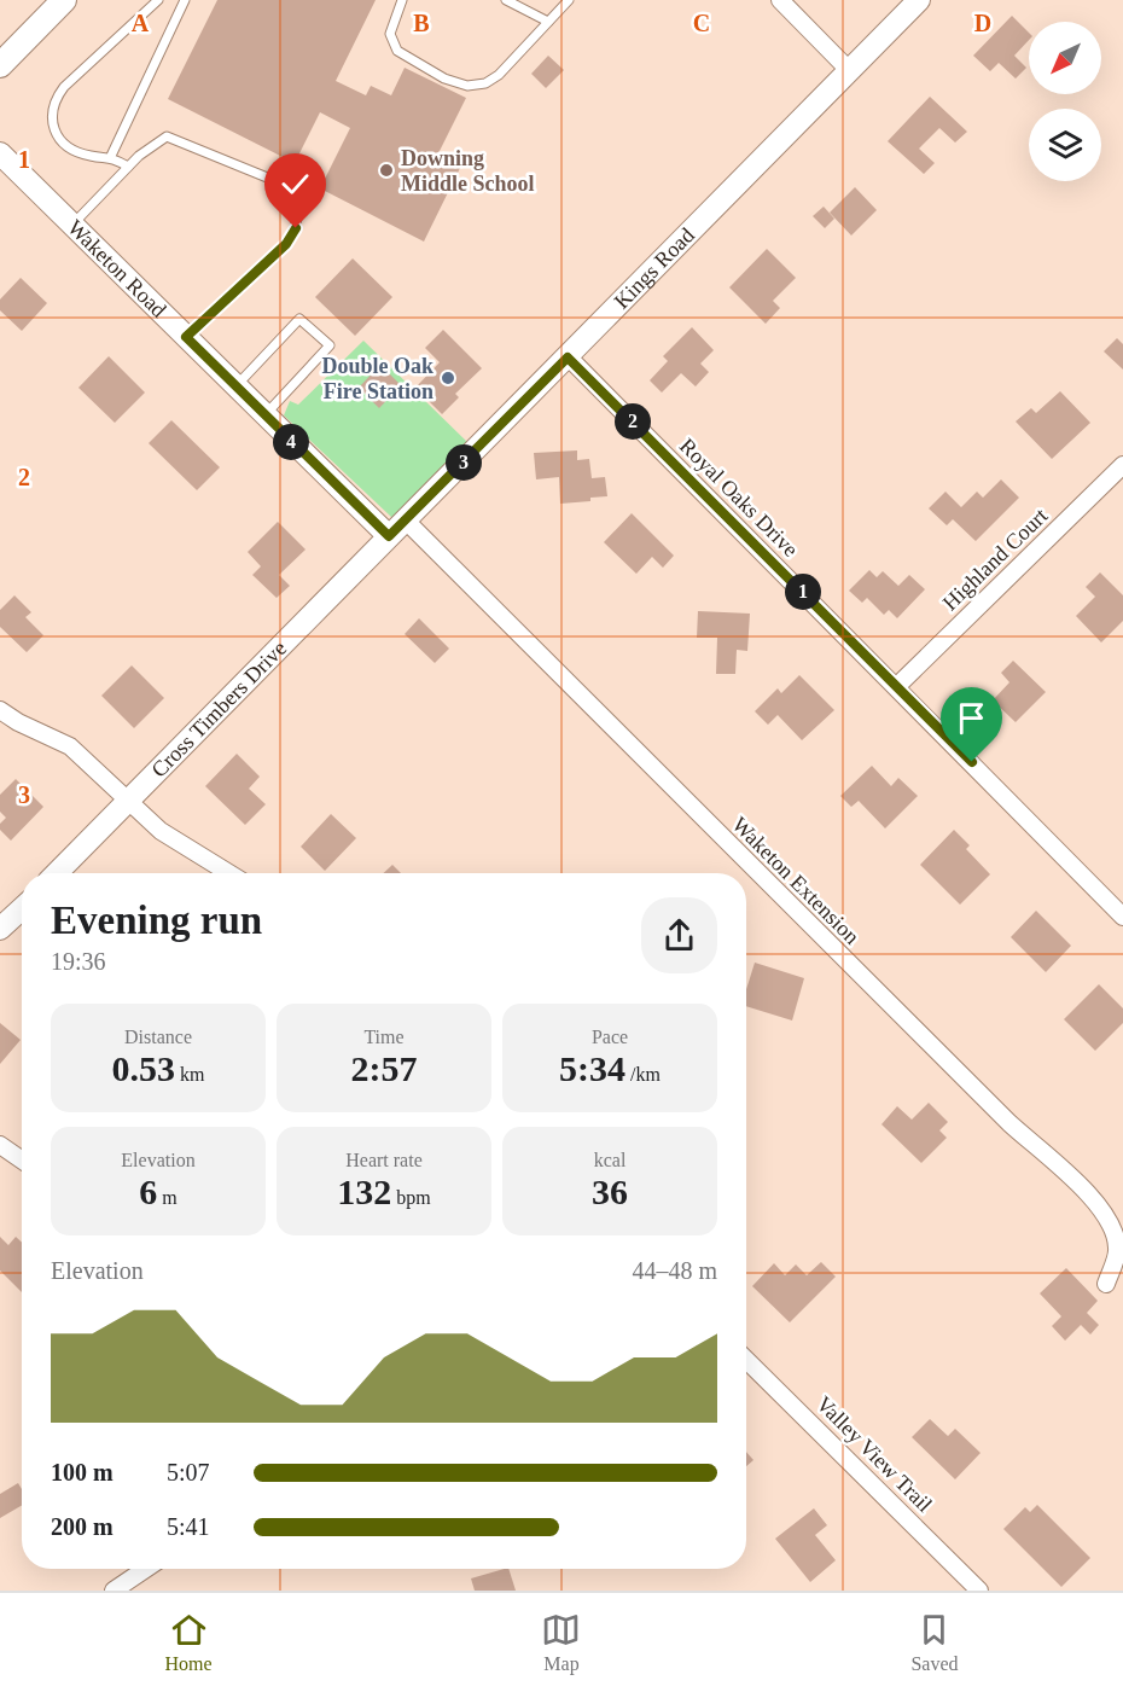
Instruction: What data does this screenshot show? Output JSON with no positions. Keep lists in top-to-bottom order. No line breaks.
{"streets":{"street":["Kings Road","Waketon Road","Royal Oaks Drive","Highland Court","Cross Timbers Drive","Waketon Extension","Valley View Trail"]},"crossings":[["Kings Road","Waketon Road"],["Kings Road","Royal Oaks Drive"],["Kings Road","Cross Timbers Drive"],["Kings Road","Waketon Extension"],["Waketon Road","Cross Timbers Drive"],["Royal Oaks Drive","Highland Court"]],"places":["Downing Middle School","Double Oak Fire Station"],"north":"bottom left","page":{"pins":["2","4","3","1"],"heading":["Evening run","19:36"],"stats":[["Distance","0.53 km"],["Time","2:57"],["Pace","5:34 /km"],["Elevation","6 m"],["Heart rate","132 bpm"],["kcal","36"]],"chart":["Elevation","44–48 m"],"list":[{"name":"100 m","note":"5:07"},{"name":"200 m","note":"5:41"}],"tabs":["Home","Map","Saved"]},"grid":{"columns":["A","B","C","D"],"rows":["1","2","3"]}}
